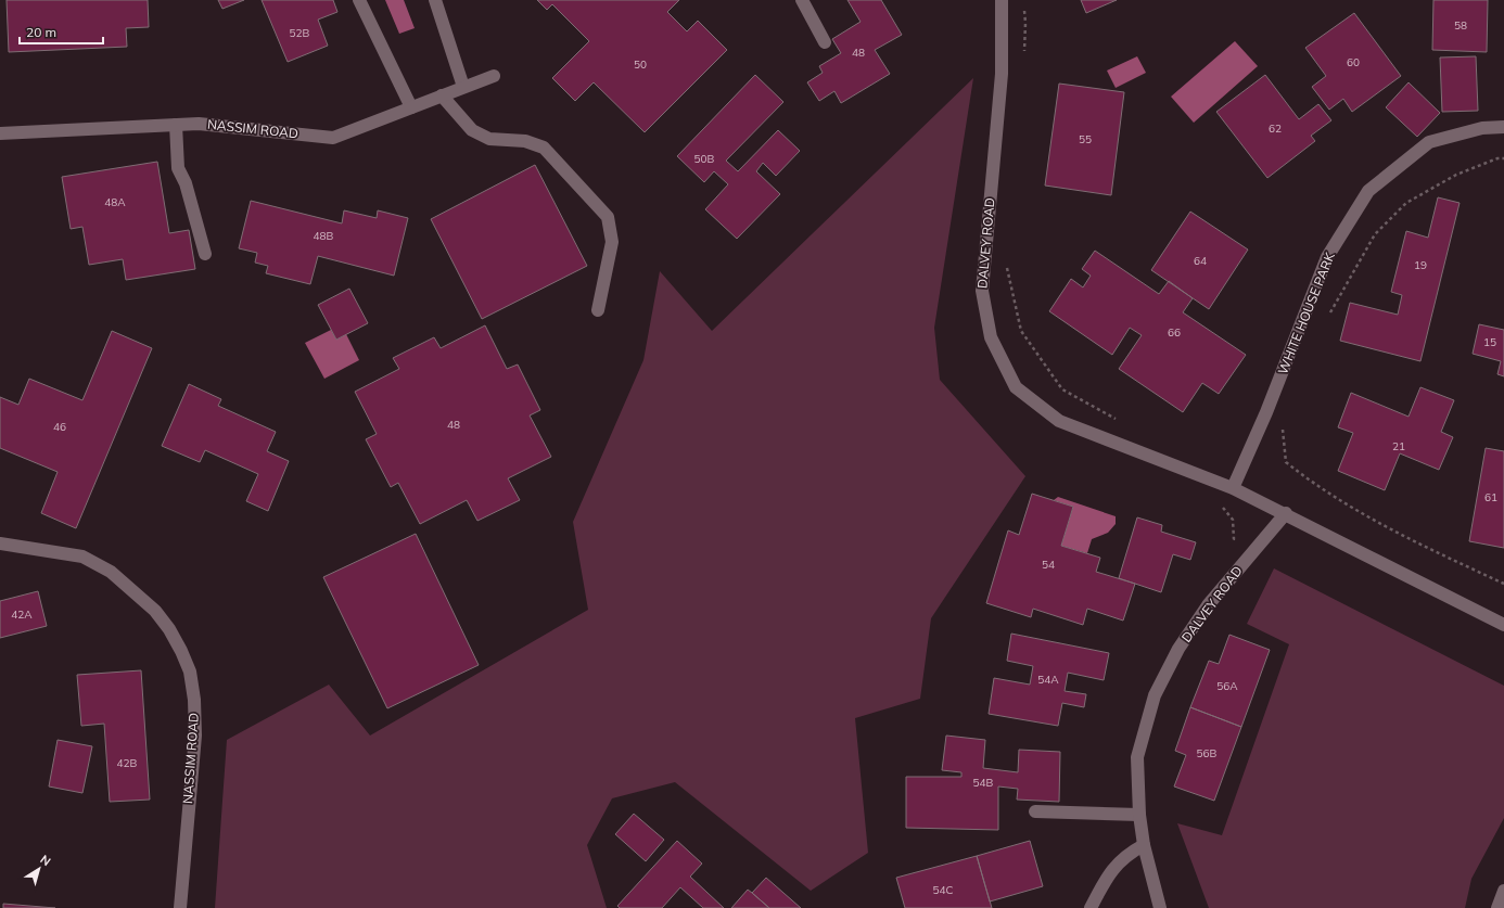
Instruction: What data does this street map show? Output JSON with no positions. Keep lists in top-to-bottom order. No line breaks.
{"streets":{"street":["NASSIM ROAD","DALVEY ROAD","WHITE HOUSE PARK"]},"crossings":[["DALVEY ROAD","WHITE HOUSE PARK"]],"house_numbers":["58","52B","48","60","50","62","55","50B","48A","48B","64","19","66","15","48","46","21","61","54","42A","54A","56A","56B","42B","54B","54C"],"scale_bar":"20 m","north":"top right"}
